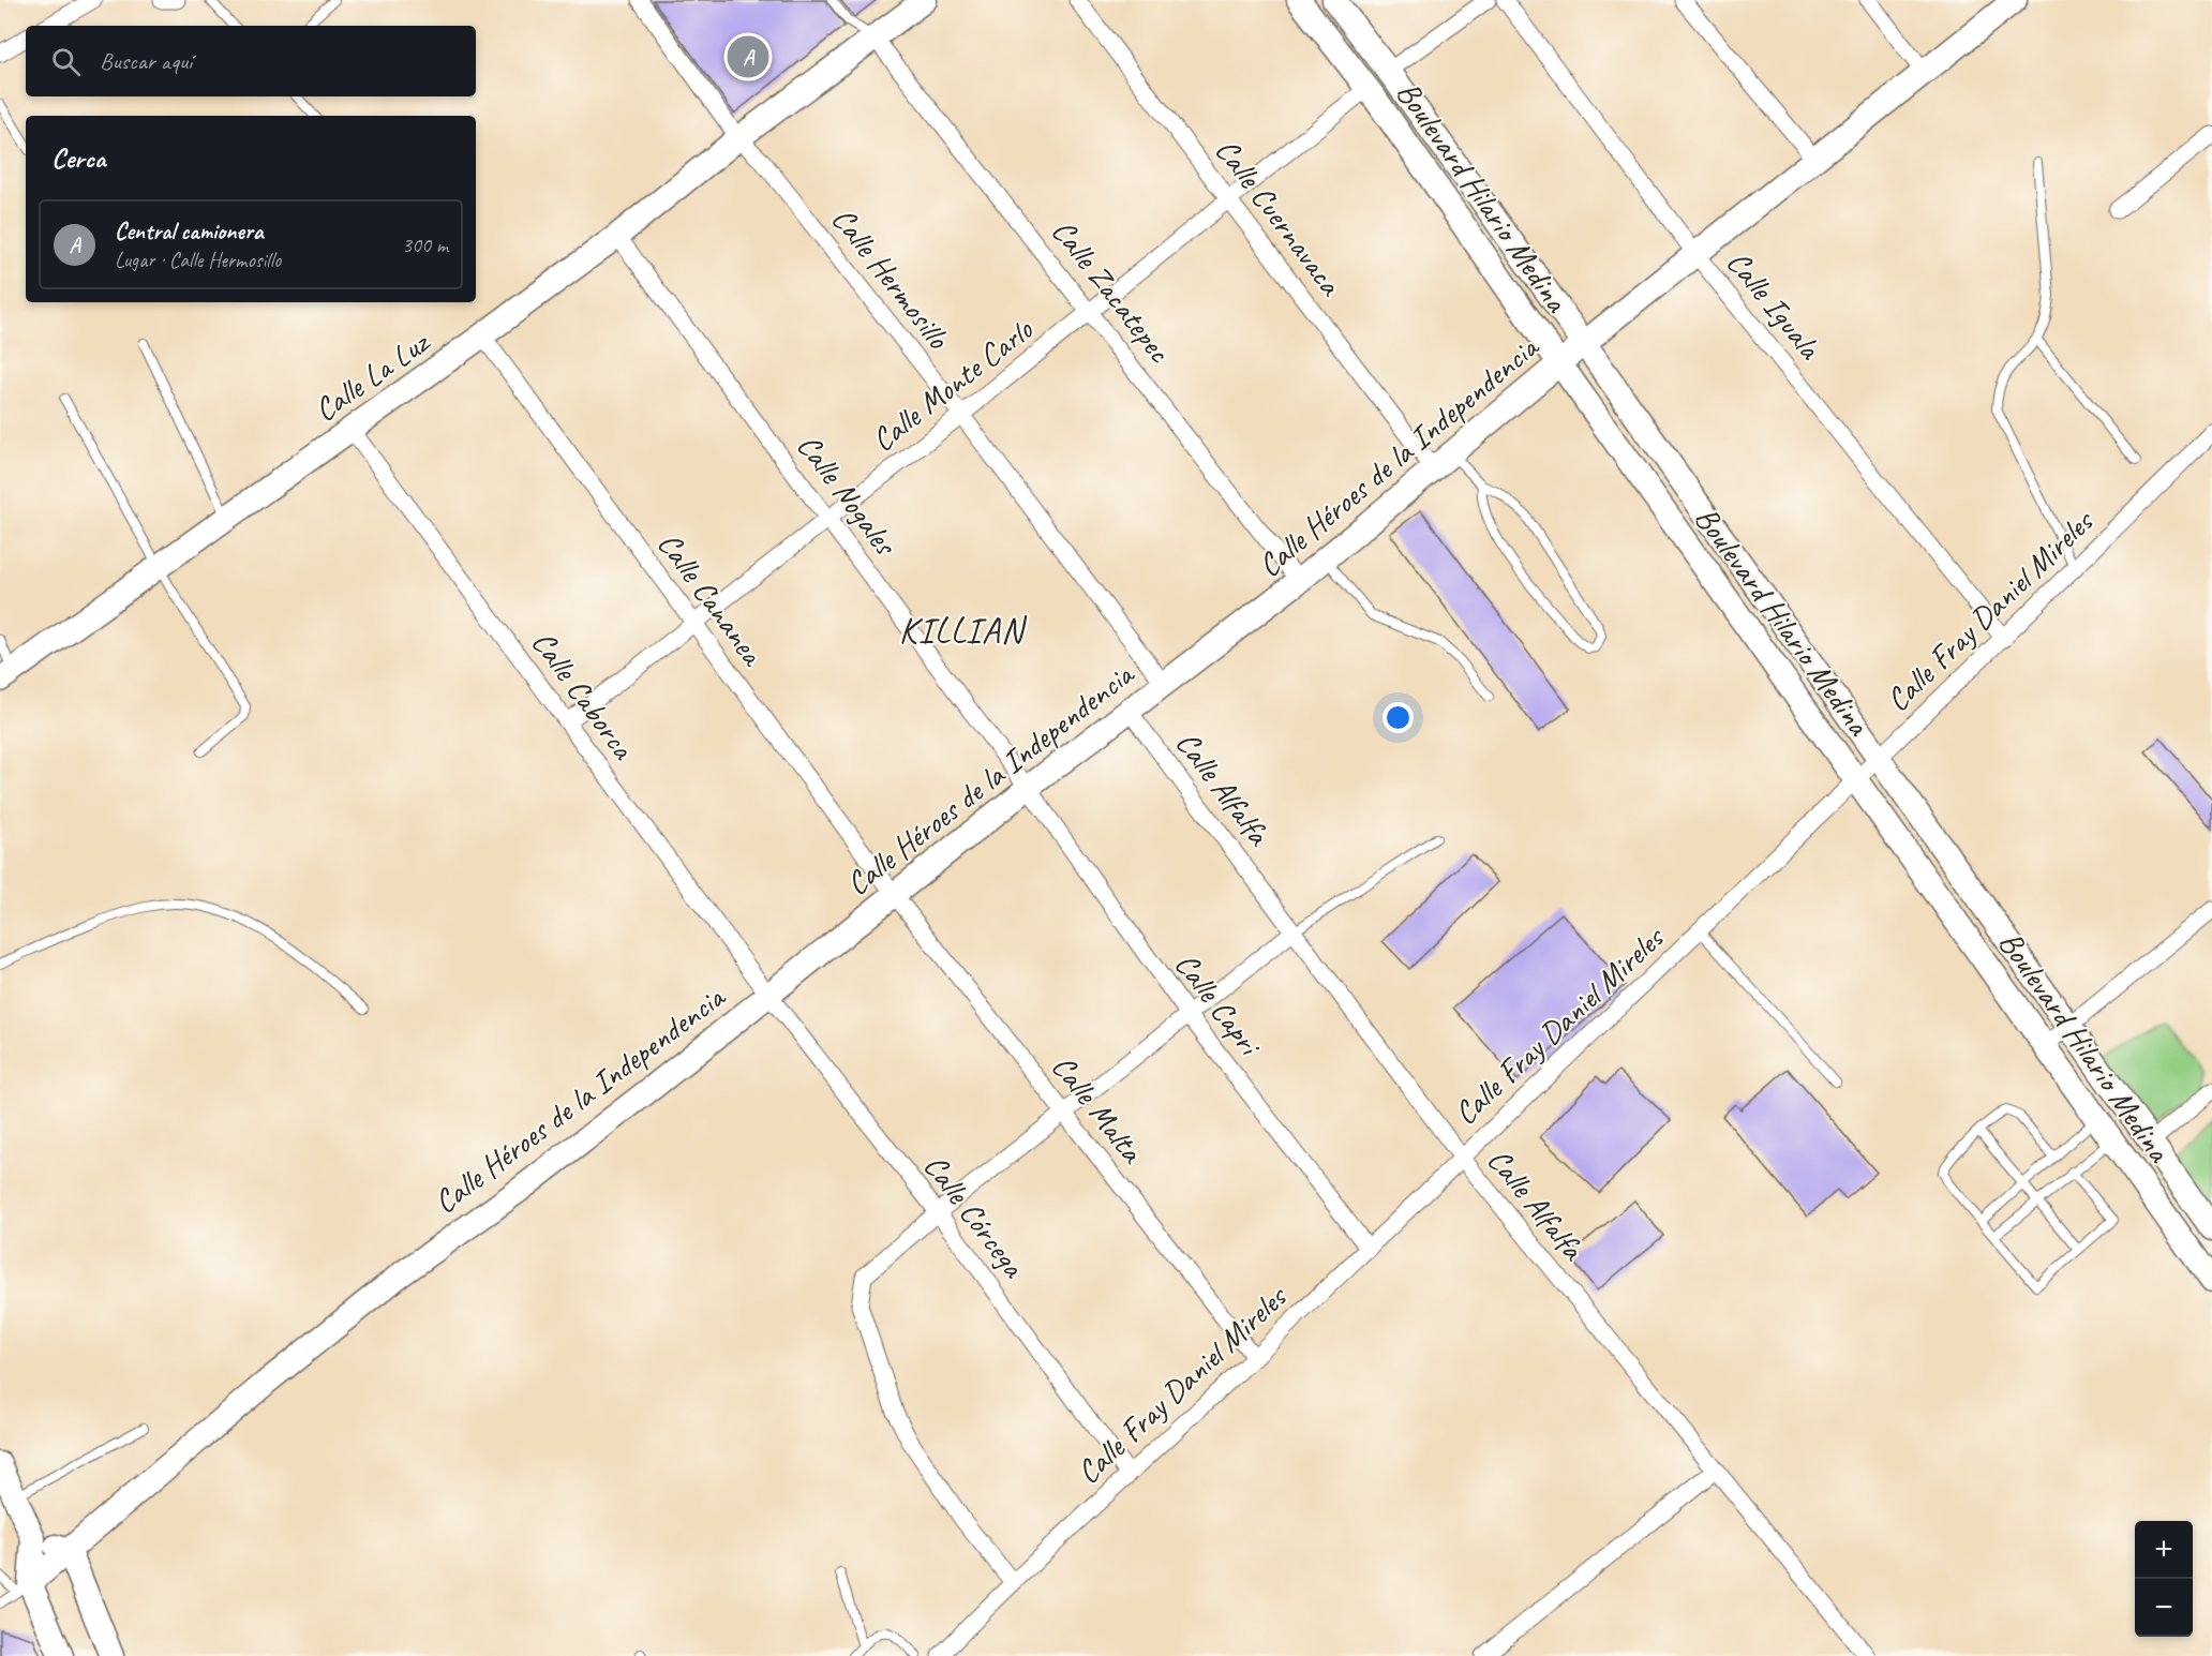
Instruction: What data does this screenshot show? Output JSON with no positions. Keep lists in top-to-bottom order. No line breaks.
{"streets":{"street":["Boulevard Hilario Medina","Calle Cuernavaca","Calle Hermosillo","Calle Zacatepec","Calle Iguala","Calle La Luz","Calle Monte Carlo","Calle Héroes de la Independencia","Calle Nogales","Calle Cananea","Calle Fray Daniel Mireles","Calle Caborca","Calle Alfalfa","Calle Capri","Calle Malta","Calle Córcega"]},"crossings":[["Boulevard Hilario Medina","Calle Monte Carlo"],["Boulevard Hilario Medina","Calle Héroes de la Independencia"],["Boulevard Hilario Medina","Calle Fray Daniel Mireles"],["Calle Cuernavaca","Calle Monte Carlo"],["Calle Cuernavaca","Calle Héroes de la Independencia"],["Calle Hermosillo","Calle La Luz"],["Calle Hermosillo","Calle Monte Carlo"],["Calle Hermosillo","Calle Héroes de la Independencia"],["Calle Zacatepec","Calle La Luz"],["Calle Zacatepec","Calle Monte Carlo"],["Calle Zacatepec","Calle Héroes de la Independencia"],["Calle Iguala","Calle Héroes de la Independencia"],["Calle Iguala","Calle Fray Daniel Mireles"],["Calle La Luz","Calle Nogales"],["Calle La Luz","Calle Cananea"],["Calle La Luz","Calle Caborca"],["Calle Monte Carlo","Calle Nogales"],["Calle Monte Carlo","Calle Cananea"],["Calle Monte Carlo","Calle Caborca"],["Calle Héroes de la Independencia","Calle Nogales"],["Calle Héroes de la Independencia","Calle Cananea"],["Calle Héroes de la Independencia","Calle Caborca"],["Calle Héroes de la Independencia","Calle Alfalfa"],["Calle Héroes de la Independencia","Calle Capri"],["Calle Héroes de la Independencia","Calle Malta"],["Calle Héroes de la Independencia","Calle Córcega"],["Calle Nogales","Calle Capri"],["Calle Cananea","Calle Malta"],["Calle Fray Daniel Mireles","Calle Alfalfa"],["Calle Fray Daniel Mireles","Calle Capri"],["Calle Fray Daniel Mireles","Calle Malta"],["Calle Fray Daniel Mireles","Calle Córcega"],["Calle Caborca","Calle Córcega"]],"districts":["KILLIAN"],"page":{"search":"Buscar aquí","pins":"A","heading":"Cerca","list":[{"mark":"A","name":"Central camionera","note":"Lugar · Calle Hermosillo","value":"300 m"}],"map_buttons":["+","−"]}}
